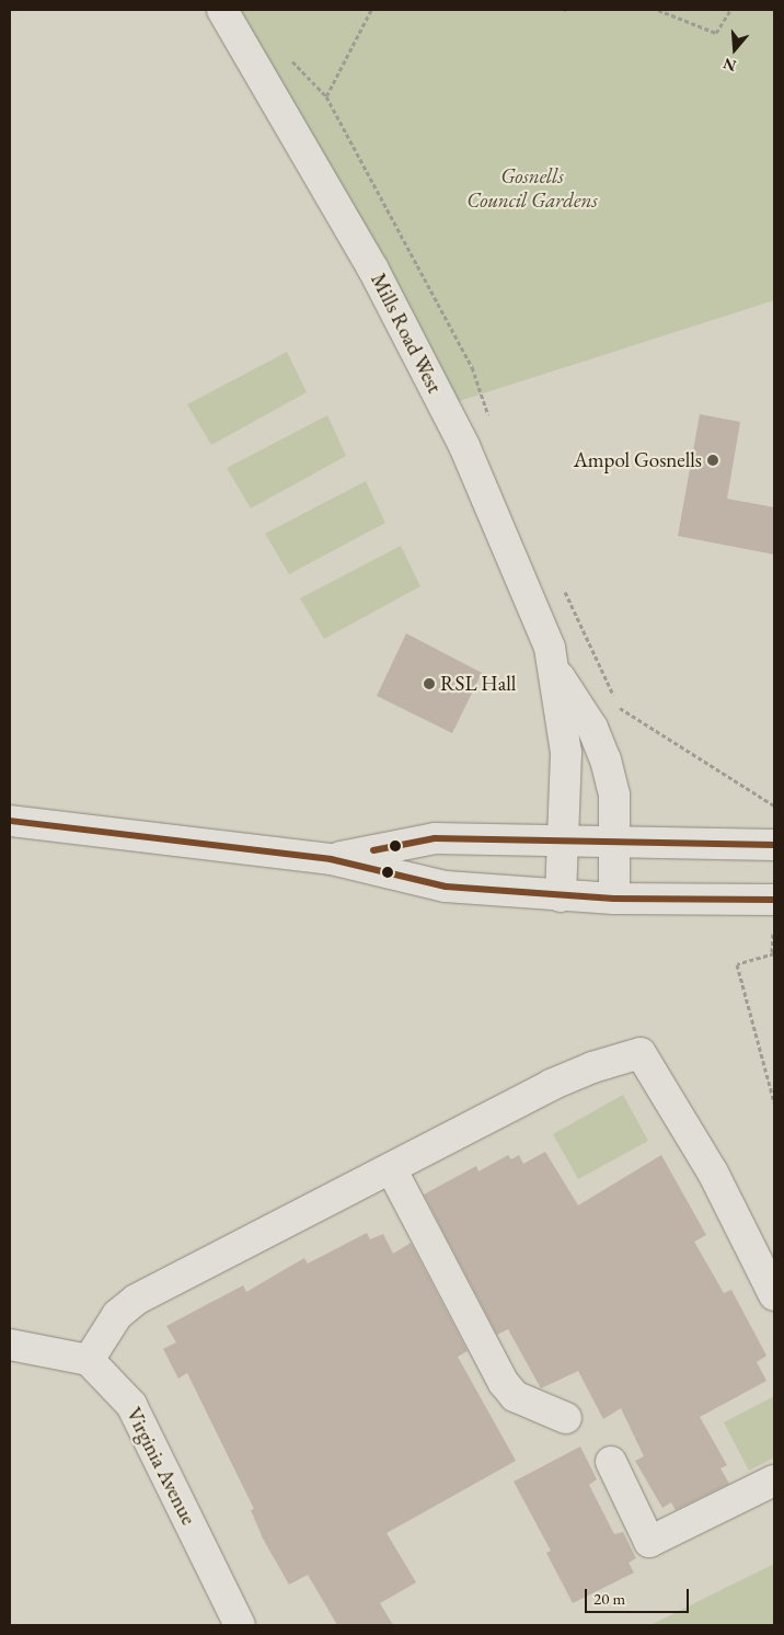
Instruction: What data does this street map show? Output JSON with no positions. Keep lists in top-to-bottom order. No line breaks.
{"streets":{"main road":["Mills Road West","Virginia Avenue"]},"parks":["Gosnells Council Gardens"],"places":["Ampol Gosnells","RSL Hall"],"scale_bar":"20 m","north":"bottom"}
